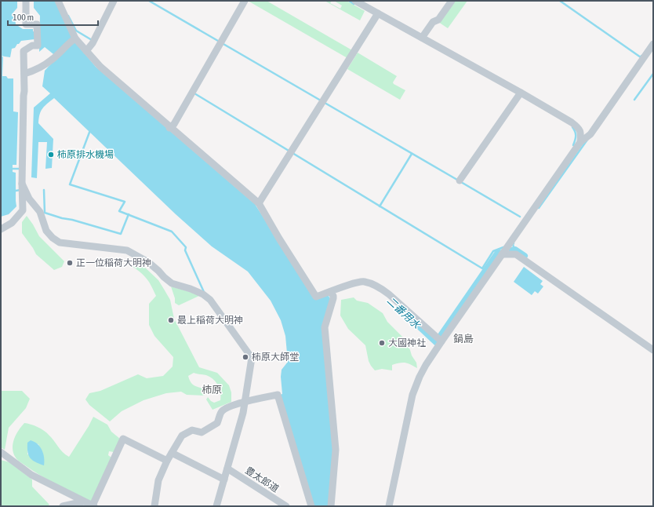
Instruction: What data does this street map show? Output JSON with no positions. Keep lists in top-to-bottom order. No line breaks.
{"streets":{"street":["豊太郎道"]},"districts":["鍋島","柿原"],"water":["二番用水"],"places":["柿原排水機場","正一位稲荷大明神","最上稲荷大明神","大國神社","柿原大師堂"],"scale_bar":"100 m"}
